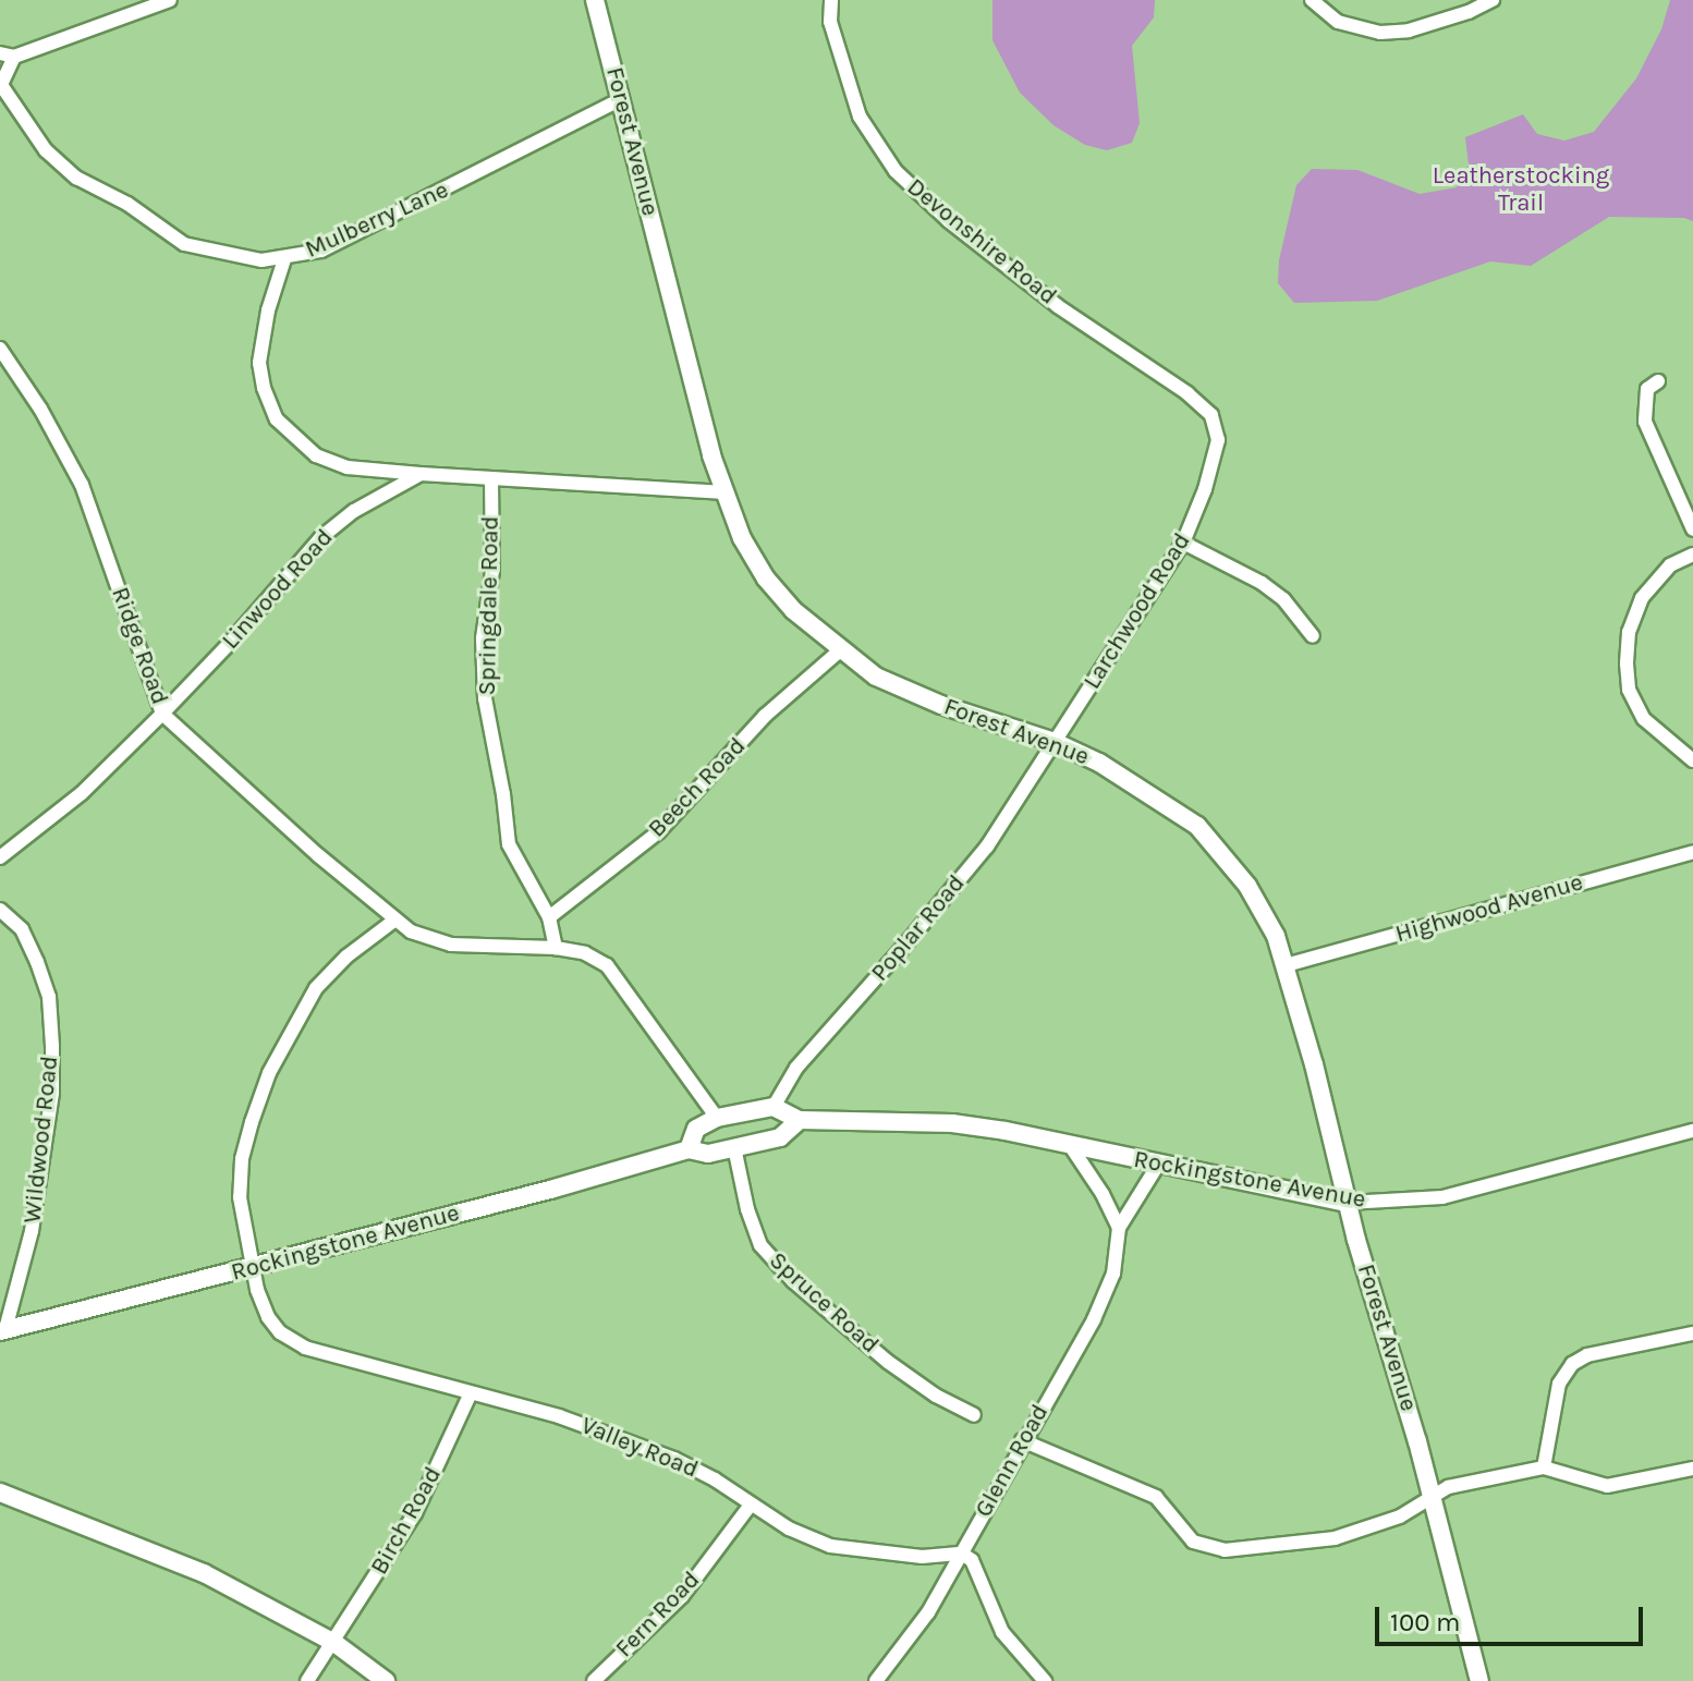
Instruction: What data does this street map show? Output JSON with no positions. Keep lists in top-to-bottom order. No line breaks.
{"streets":{"street":["Forest Avenue","Mulberry Lane","Devonshire Road","Linwood Road","Springdale Road","Larchwood Road","Ridge Road","Beech Road","Highwood Avenue","Poplar Road","Wildwood Road","Rockingstone Avenue","Spruce Road","Valley Road","Glenn Road","Birch Road","Fern Road"]},"crossings":[["Forest Avenue","Mulberry Lane"],["Forest Avenue","Larchwood Road"],["Forest Avenue","Beech Road"],["Forest Avenue","Highwood Avenue"],["Forest Avenue","Poplar Road"],["Forest Avenue","Rockingstone Avenue"],["Devonshire Road","Larchwood Road"],["Linwood Road","Ridge Road"],["Springdale Road","Ridge Road"],["Springdale Road","Beech Road"],["Larchwood Road","Poplar Road"],["Ridge Road","Valley Road"],["Poplar Road","Rockingstone Avenue"],["Wildwood Road","Rockingstone Avenue"],["Rockingstone Avenue","Spruce Road"],["Rockingstone Avenue","Valley Road"],["Rockingstone Avenue","Glenn Road"],["Valley Road","Glenn Road"],["Valley Road","Birch Road"],["Valley Road","Fern Road"]],"parks":["Leatherstocking Trail"],"scale_bar":"100 m"}
